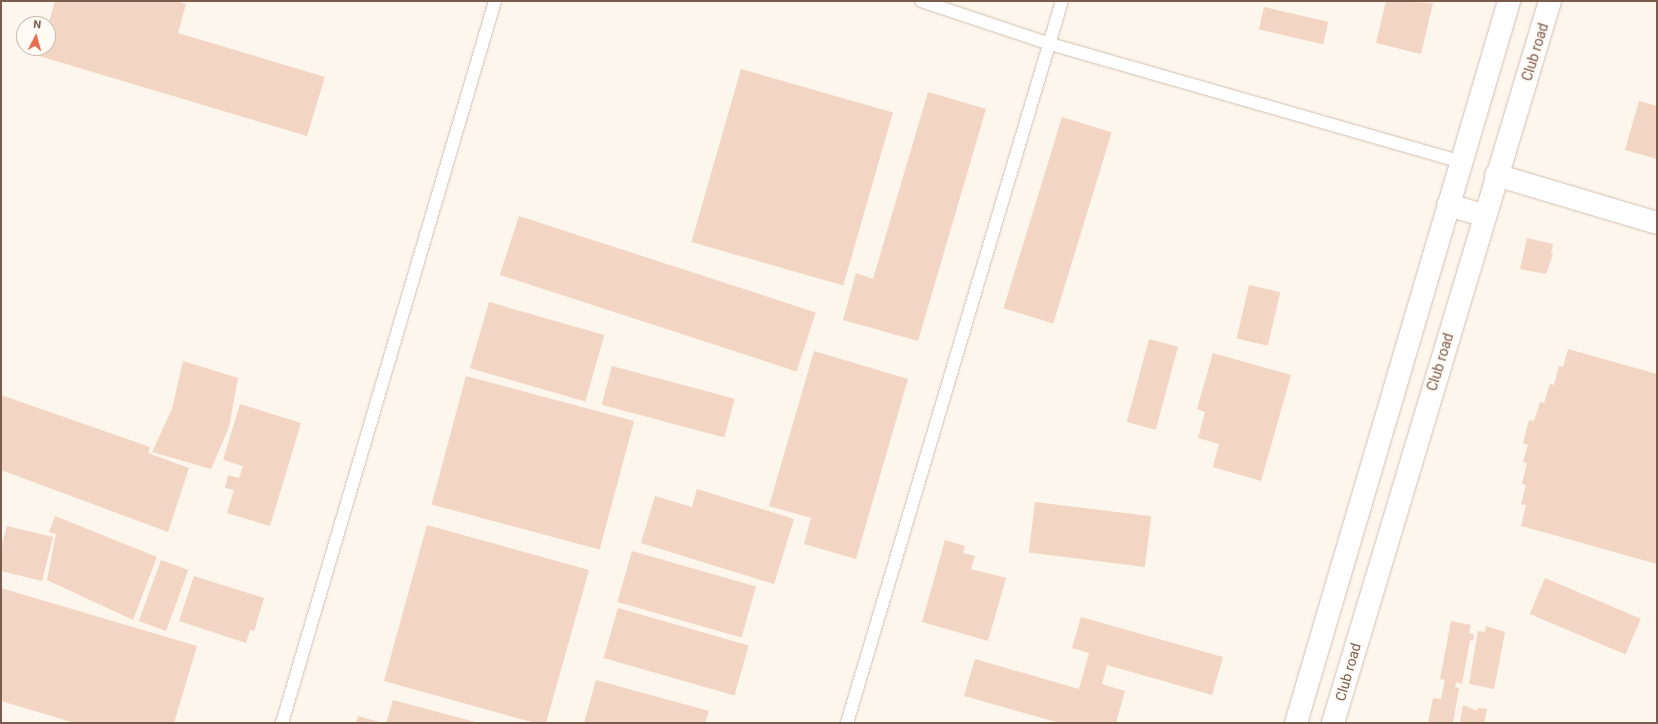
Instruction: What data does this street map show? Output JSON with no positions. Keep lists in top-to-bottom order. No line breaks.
{"streets":{"main road":["Club road"]},"north":"top"}
